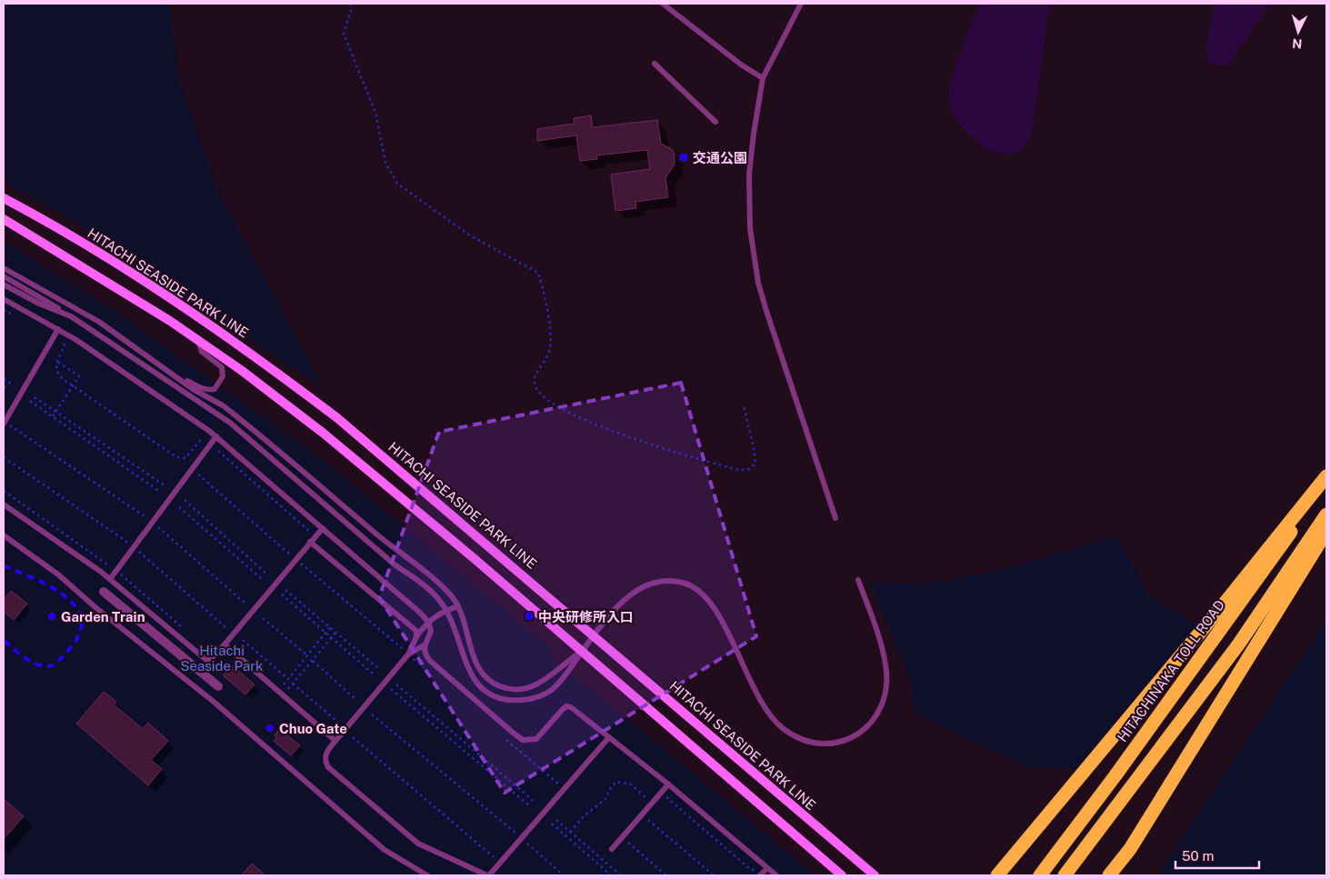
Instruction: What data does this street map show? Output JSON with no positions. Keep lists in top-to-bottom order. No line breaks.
{"streets":{"highway":["HITACHINAKA TOLL ROAD"],"main road":["HITACHI SEASIDE PARK LINE"]},"parks":["Hitachi Seaside Park"],"places":{"transit":["交通公園","中央研修所入口"],"other":["Garden Train","Chuo Gate"]},"scale_bar":"50 m","north":"bottom"}
